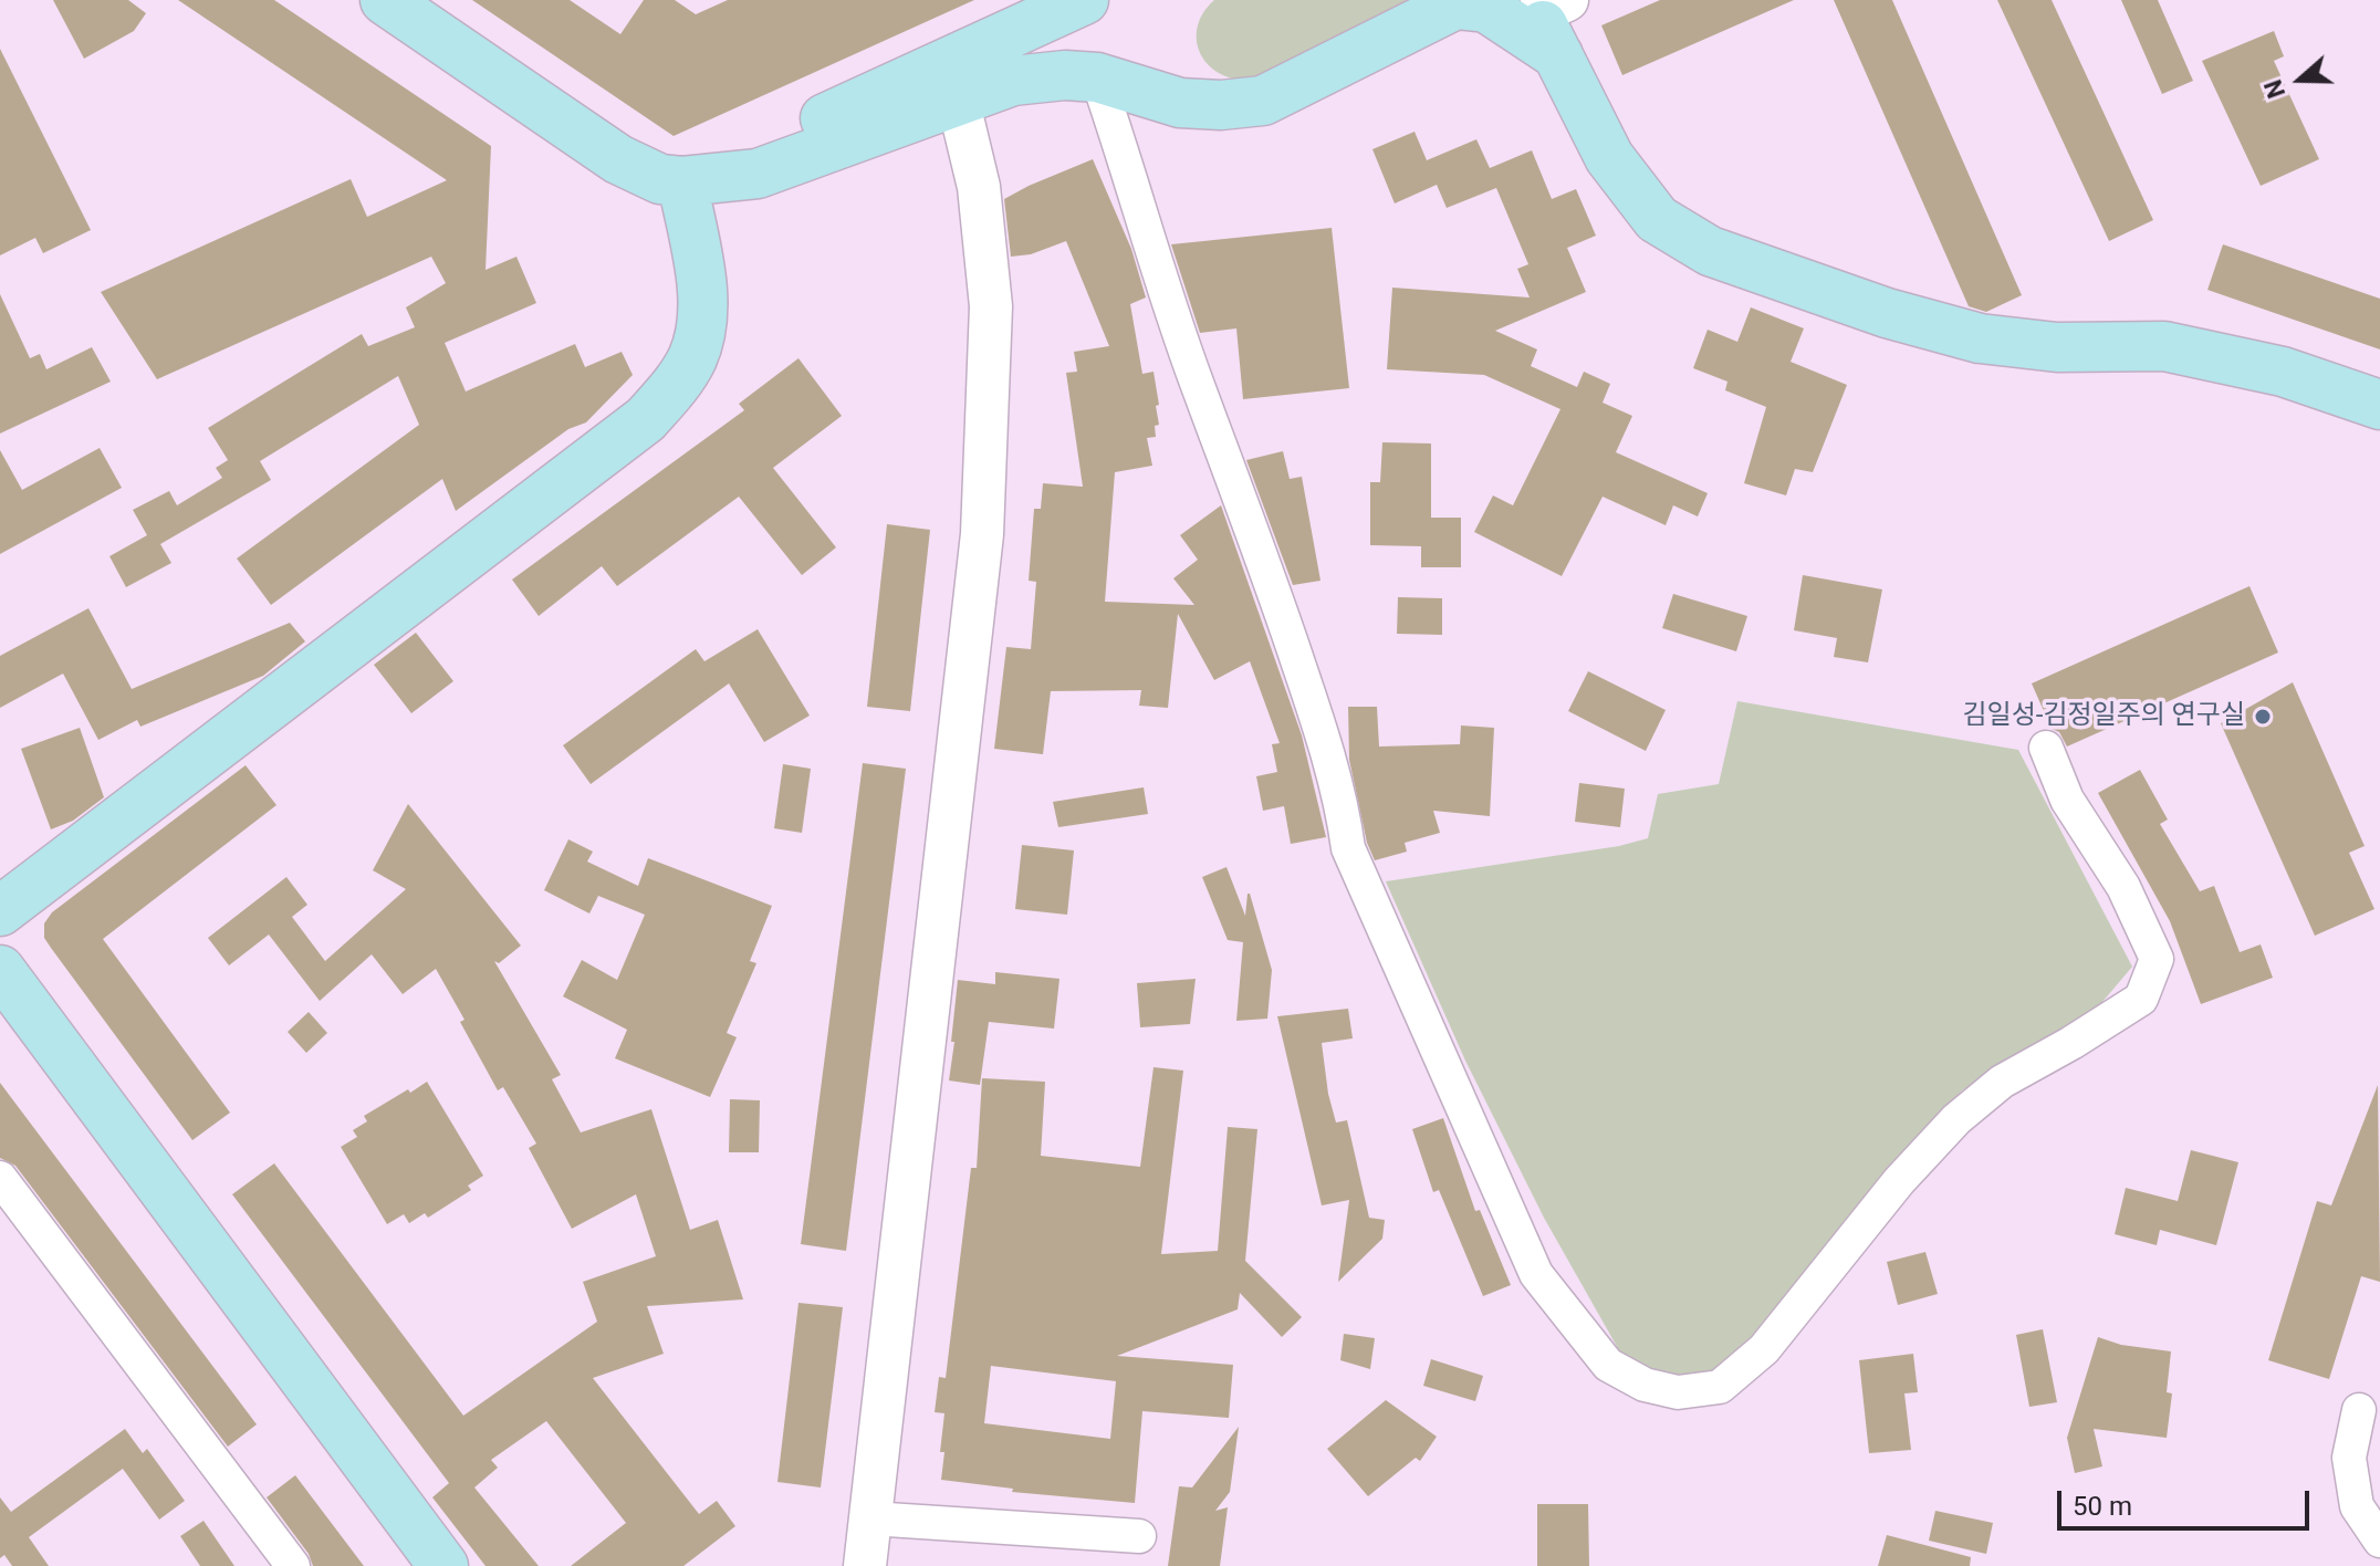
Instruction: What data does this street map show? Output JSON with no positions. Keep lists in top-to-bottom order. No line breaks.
{"places":["김일성-김정일주의 연구실"],"scale_bar":"50 m","north":"left"}
